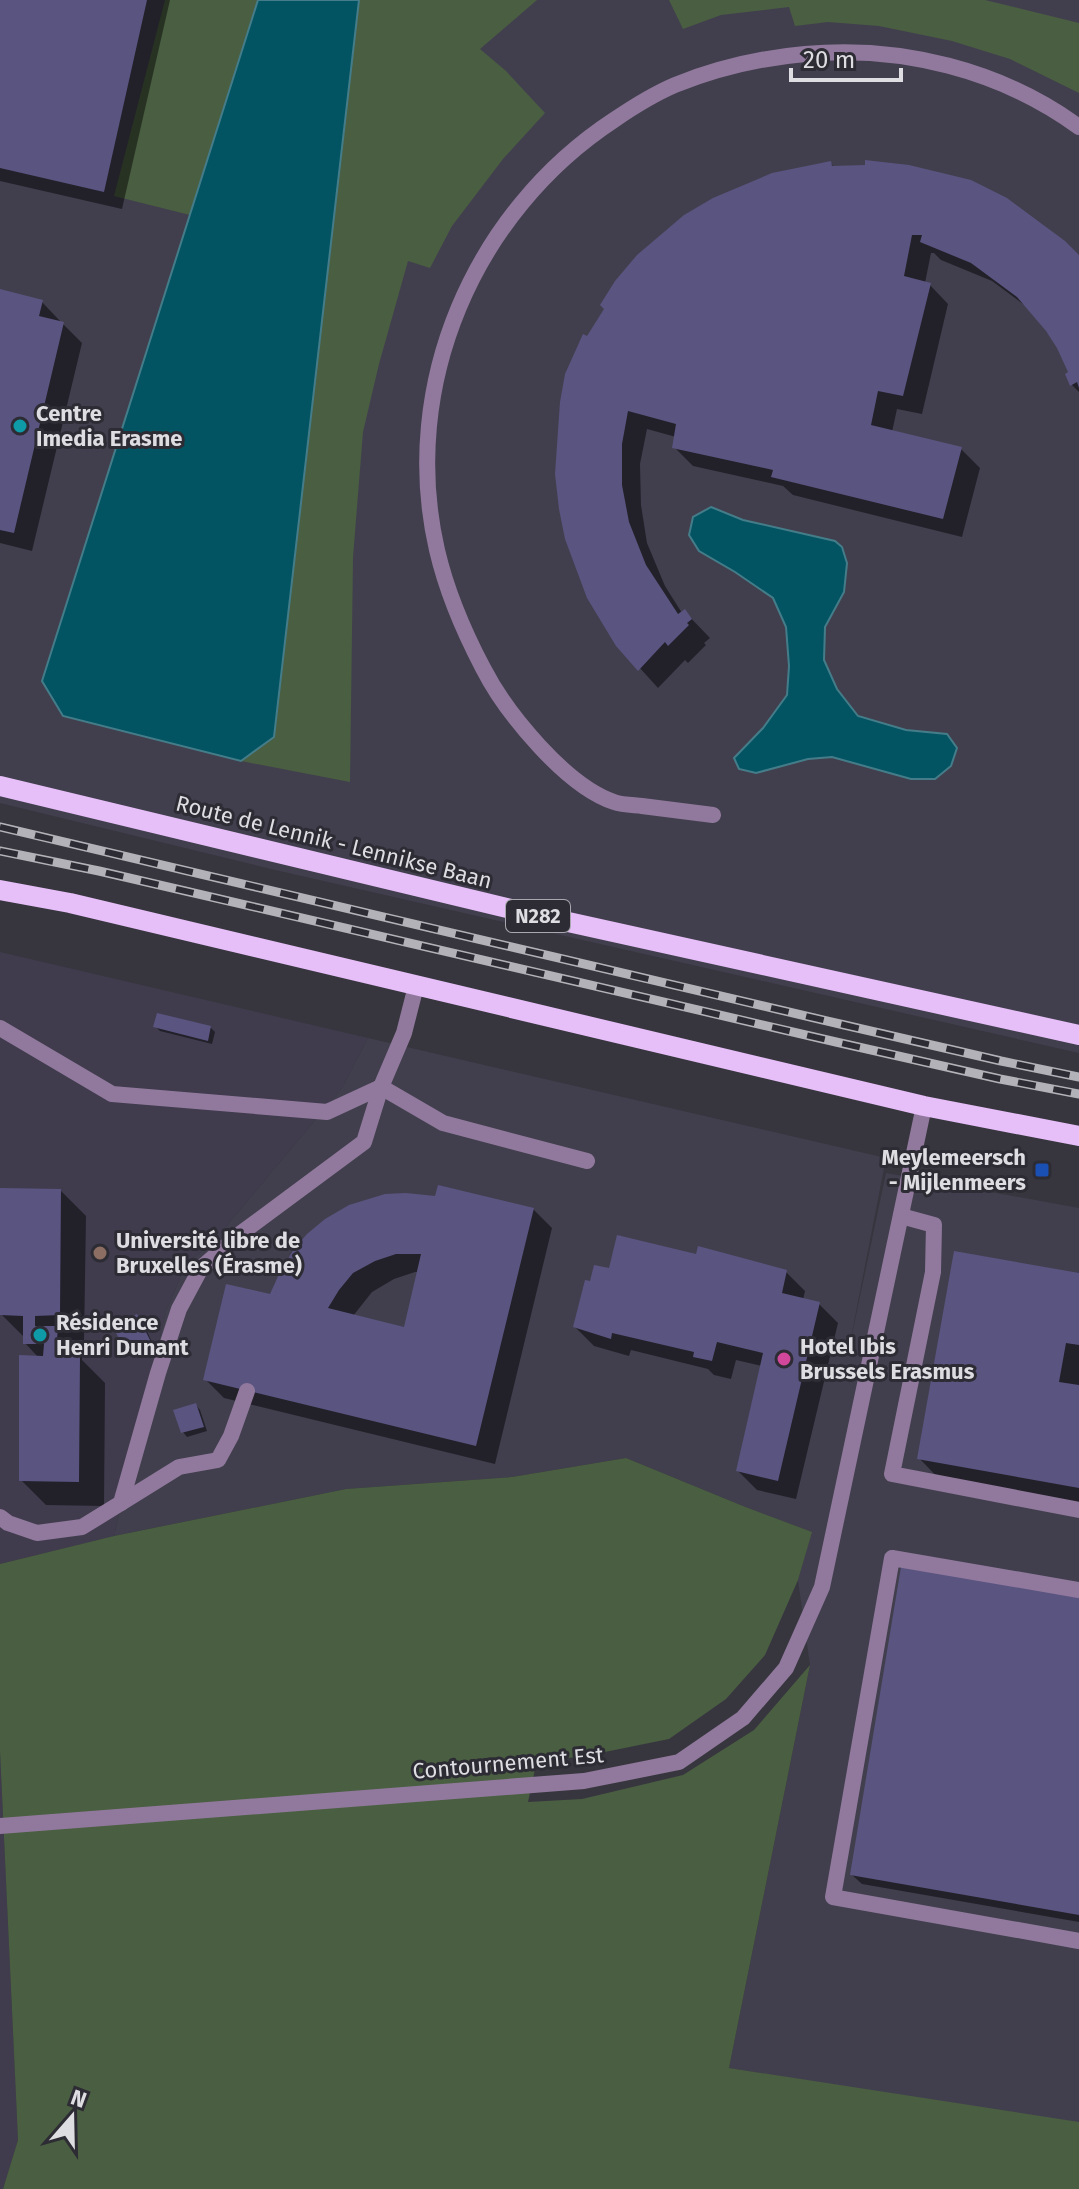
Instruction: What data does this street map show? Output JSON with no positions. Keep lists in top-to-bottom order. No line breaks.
{"streets":{"main road":["Route de Lennik - Lennikse Baan","N282"],"street":["Contournement Est"]},"places":{"other":["Centre Imedia Erasme","Université libre de Bruxelles (Érasme)","Résidence Henri Dunant","Hotel Ibis Brussels Erasmus"],"transit":["Meylemeersch - Mijlenmeers"]},"scale_bar":"20 m","north":"top"}
